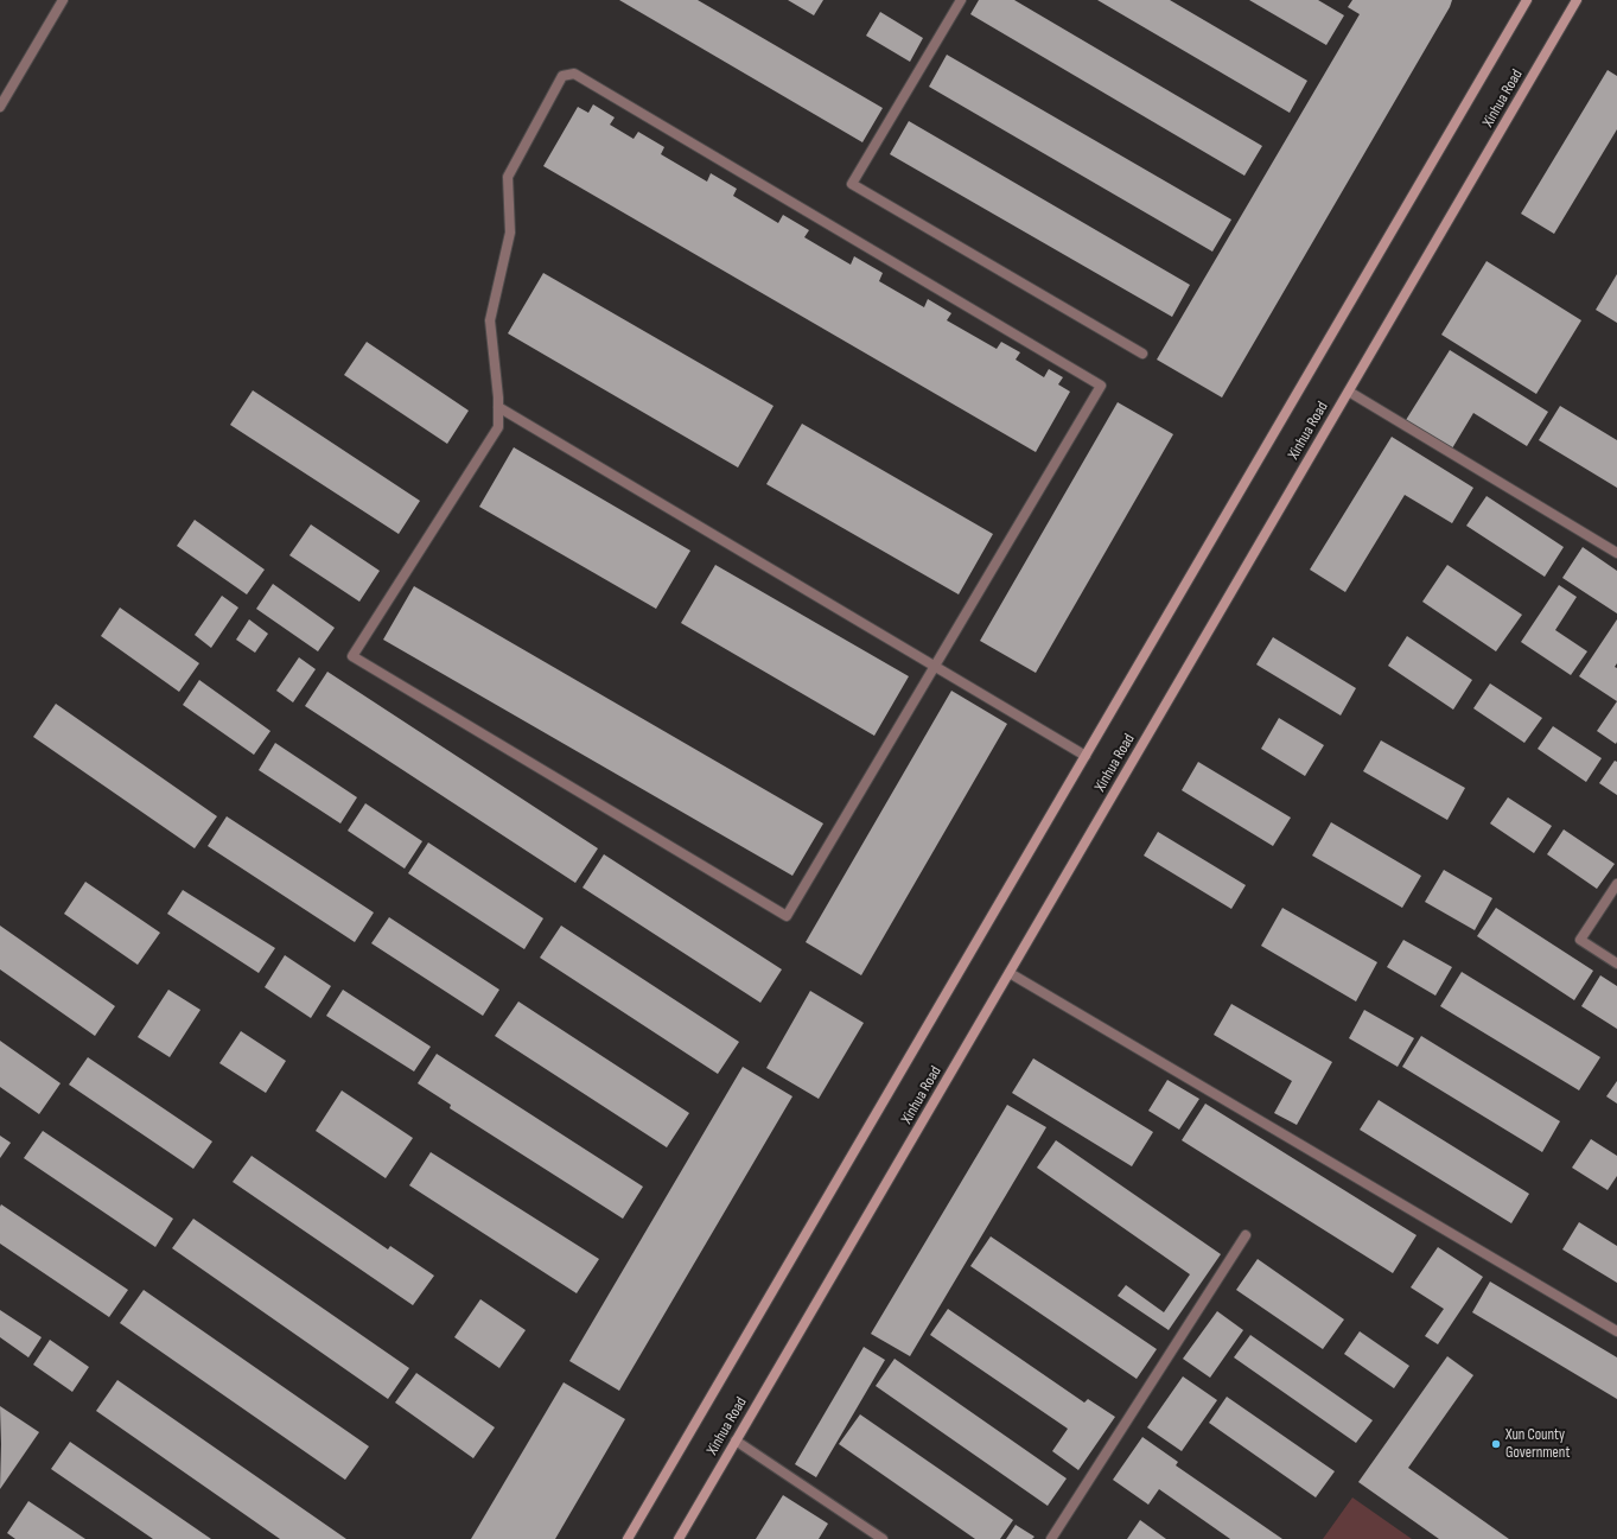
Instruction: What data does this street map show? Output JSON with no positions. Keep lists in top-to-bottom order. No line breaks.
{"streets":{"main road":["Xinhua Road"]},"places":["Xun County Government"]}
